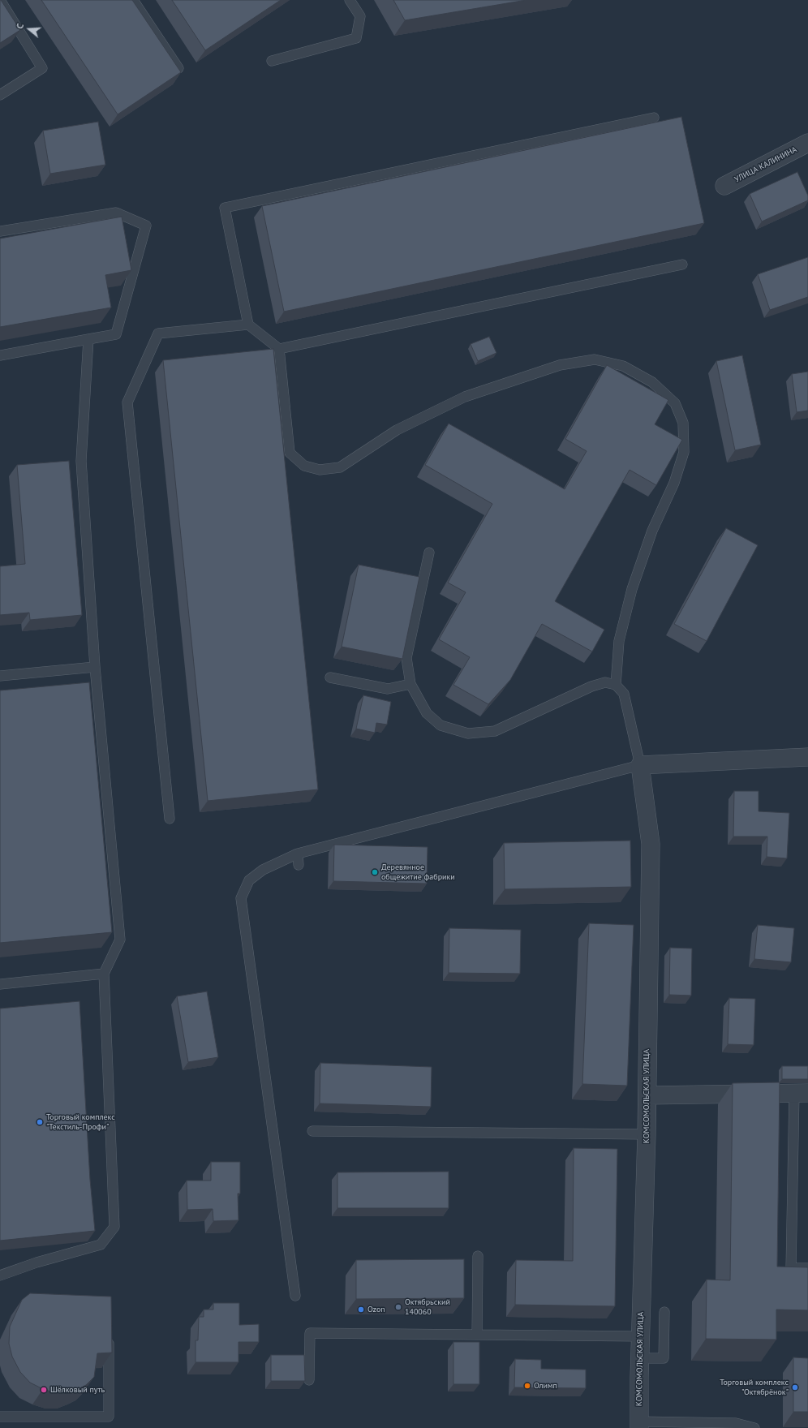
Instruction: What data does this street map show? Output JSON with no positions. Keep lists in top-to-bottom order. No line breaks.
{"streets":{"street":["УЛИЦА КАЛИНИНА","КОМСОМОЛЬСКАЯ УЛИЦА"]},"places":["Деревянное общежитие фабрики","Торговый комплекс \"Текстиль-Профи\"","Октябрьский 140060","Ozon","Олимп","Торговый комплекс \"Октябрёнок\"","Шёлковый путь"],"north":"left"}
